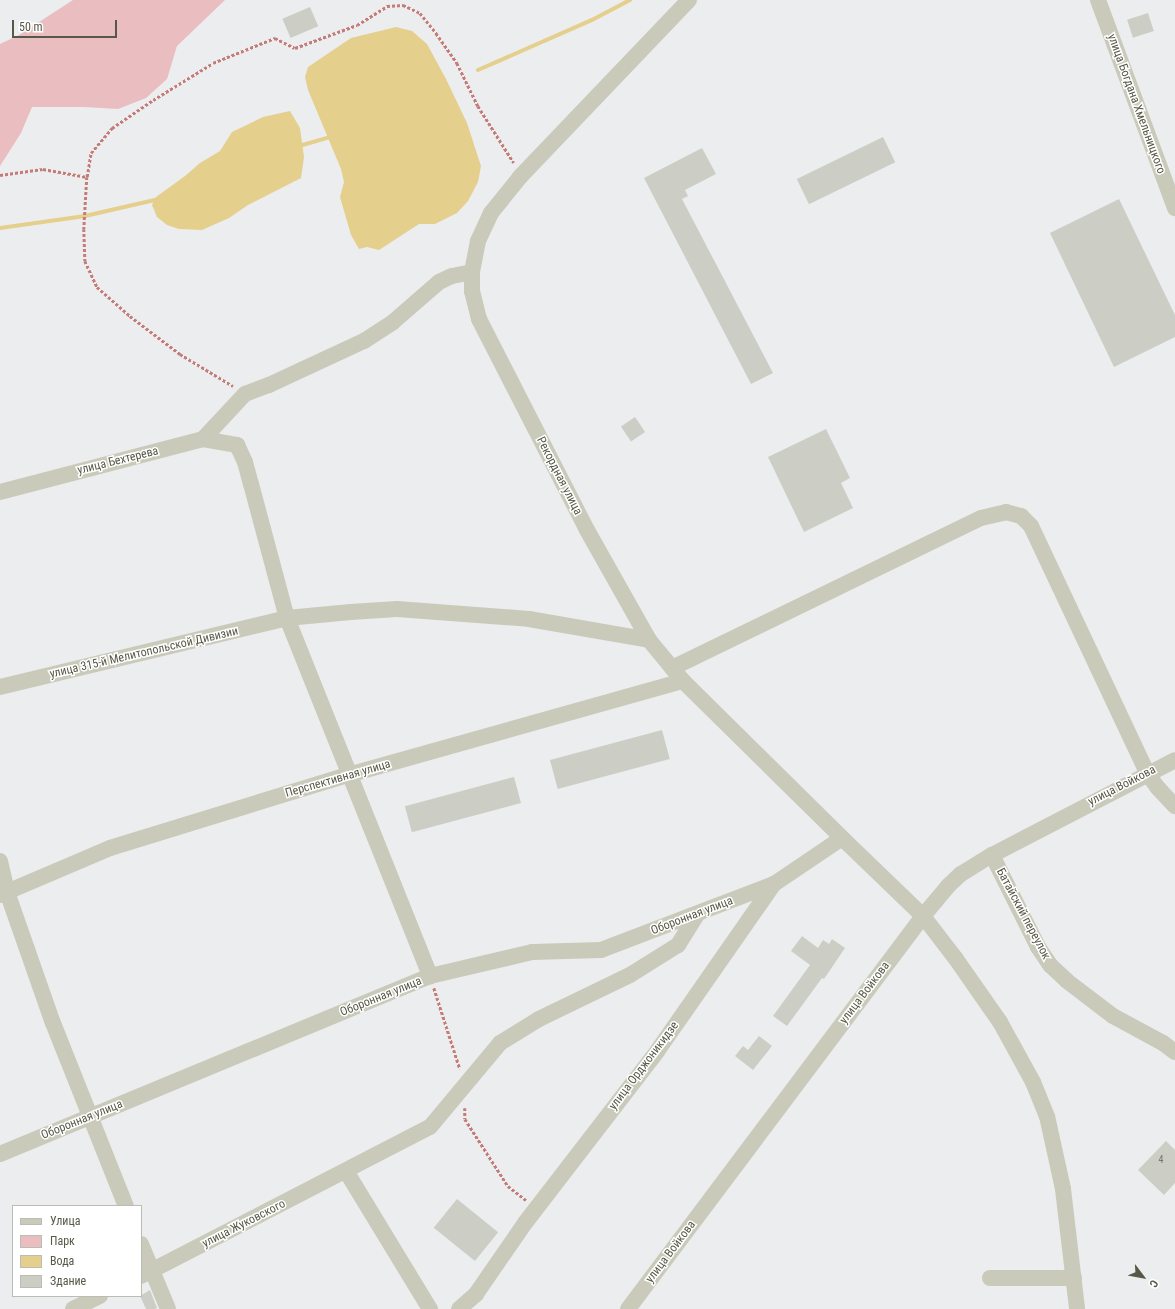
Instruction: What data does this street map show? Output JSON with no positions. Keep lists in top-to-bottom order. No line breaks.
{"streets":{"street":["улица Богдана Хмельницкого","улица Бехтерева","Рекордная улица","улица 315-й Мелитопольской Дивизии","Перспективная улица","улица Войкова","Батайский переулок","Оборонная улица","улица Орджоникидзе","улица Жуковского"]},"crossings":[["улица Бехтерева","улица 315-й Мелитопольской Дивизии"],["Рекордная улица","улица 315-й Мелитопольской Дивизии"],["Рекордная улица","Перспективная улица"],["Рекордная улица","улица Войкова"],["Рекордная улица","улица Орджоникидзе"],["улица Войкова","Батайский переулок"],["Оборонная улица","улица Орджоникидзе"],["Оборонная улица","улица Жуковского"]],"house_numbers":["4"],"legend":["Улица","Парк","Вода","Здание"],"scale_bar":"50 m","north":"bottom right"}
